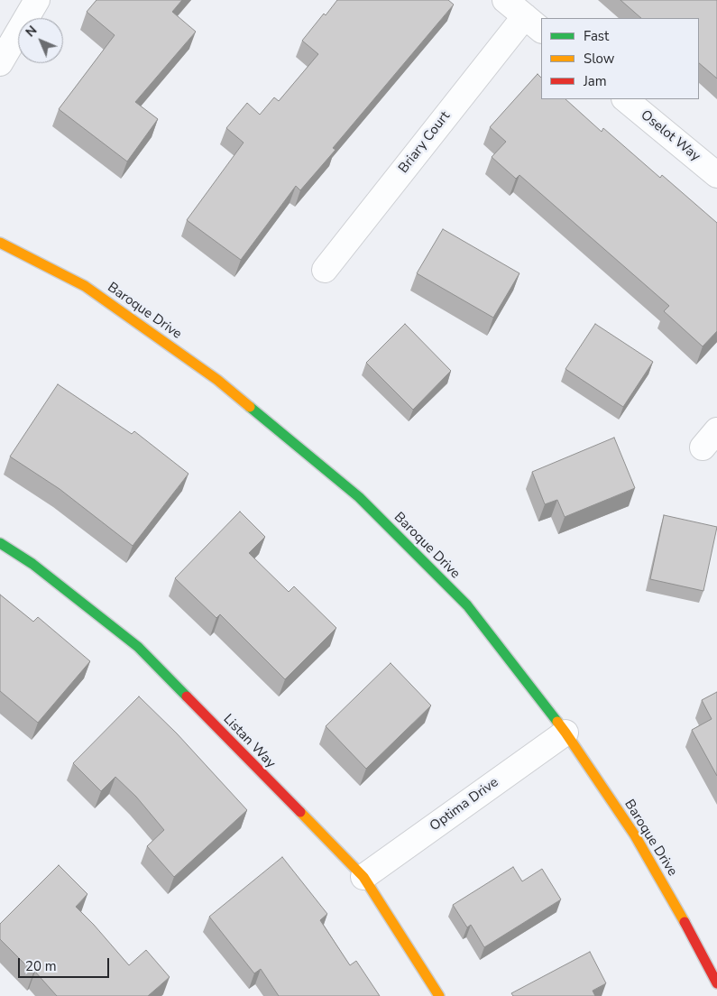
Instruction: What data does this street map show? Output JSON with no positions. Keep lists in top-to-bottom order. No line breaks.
{"streets":{"street":["Oselot Way","Briary Court","Baroque Drive","Listan Way","Optima Drive"]},"crossings":[["Baroque Drive","Optima Drive"],["Listan Way","Optima Drive"]],"legend":["Fast","Slow","Jam"],"scale_bar":"20 m","north":"top left"}
